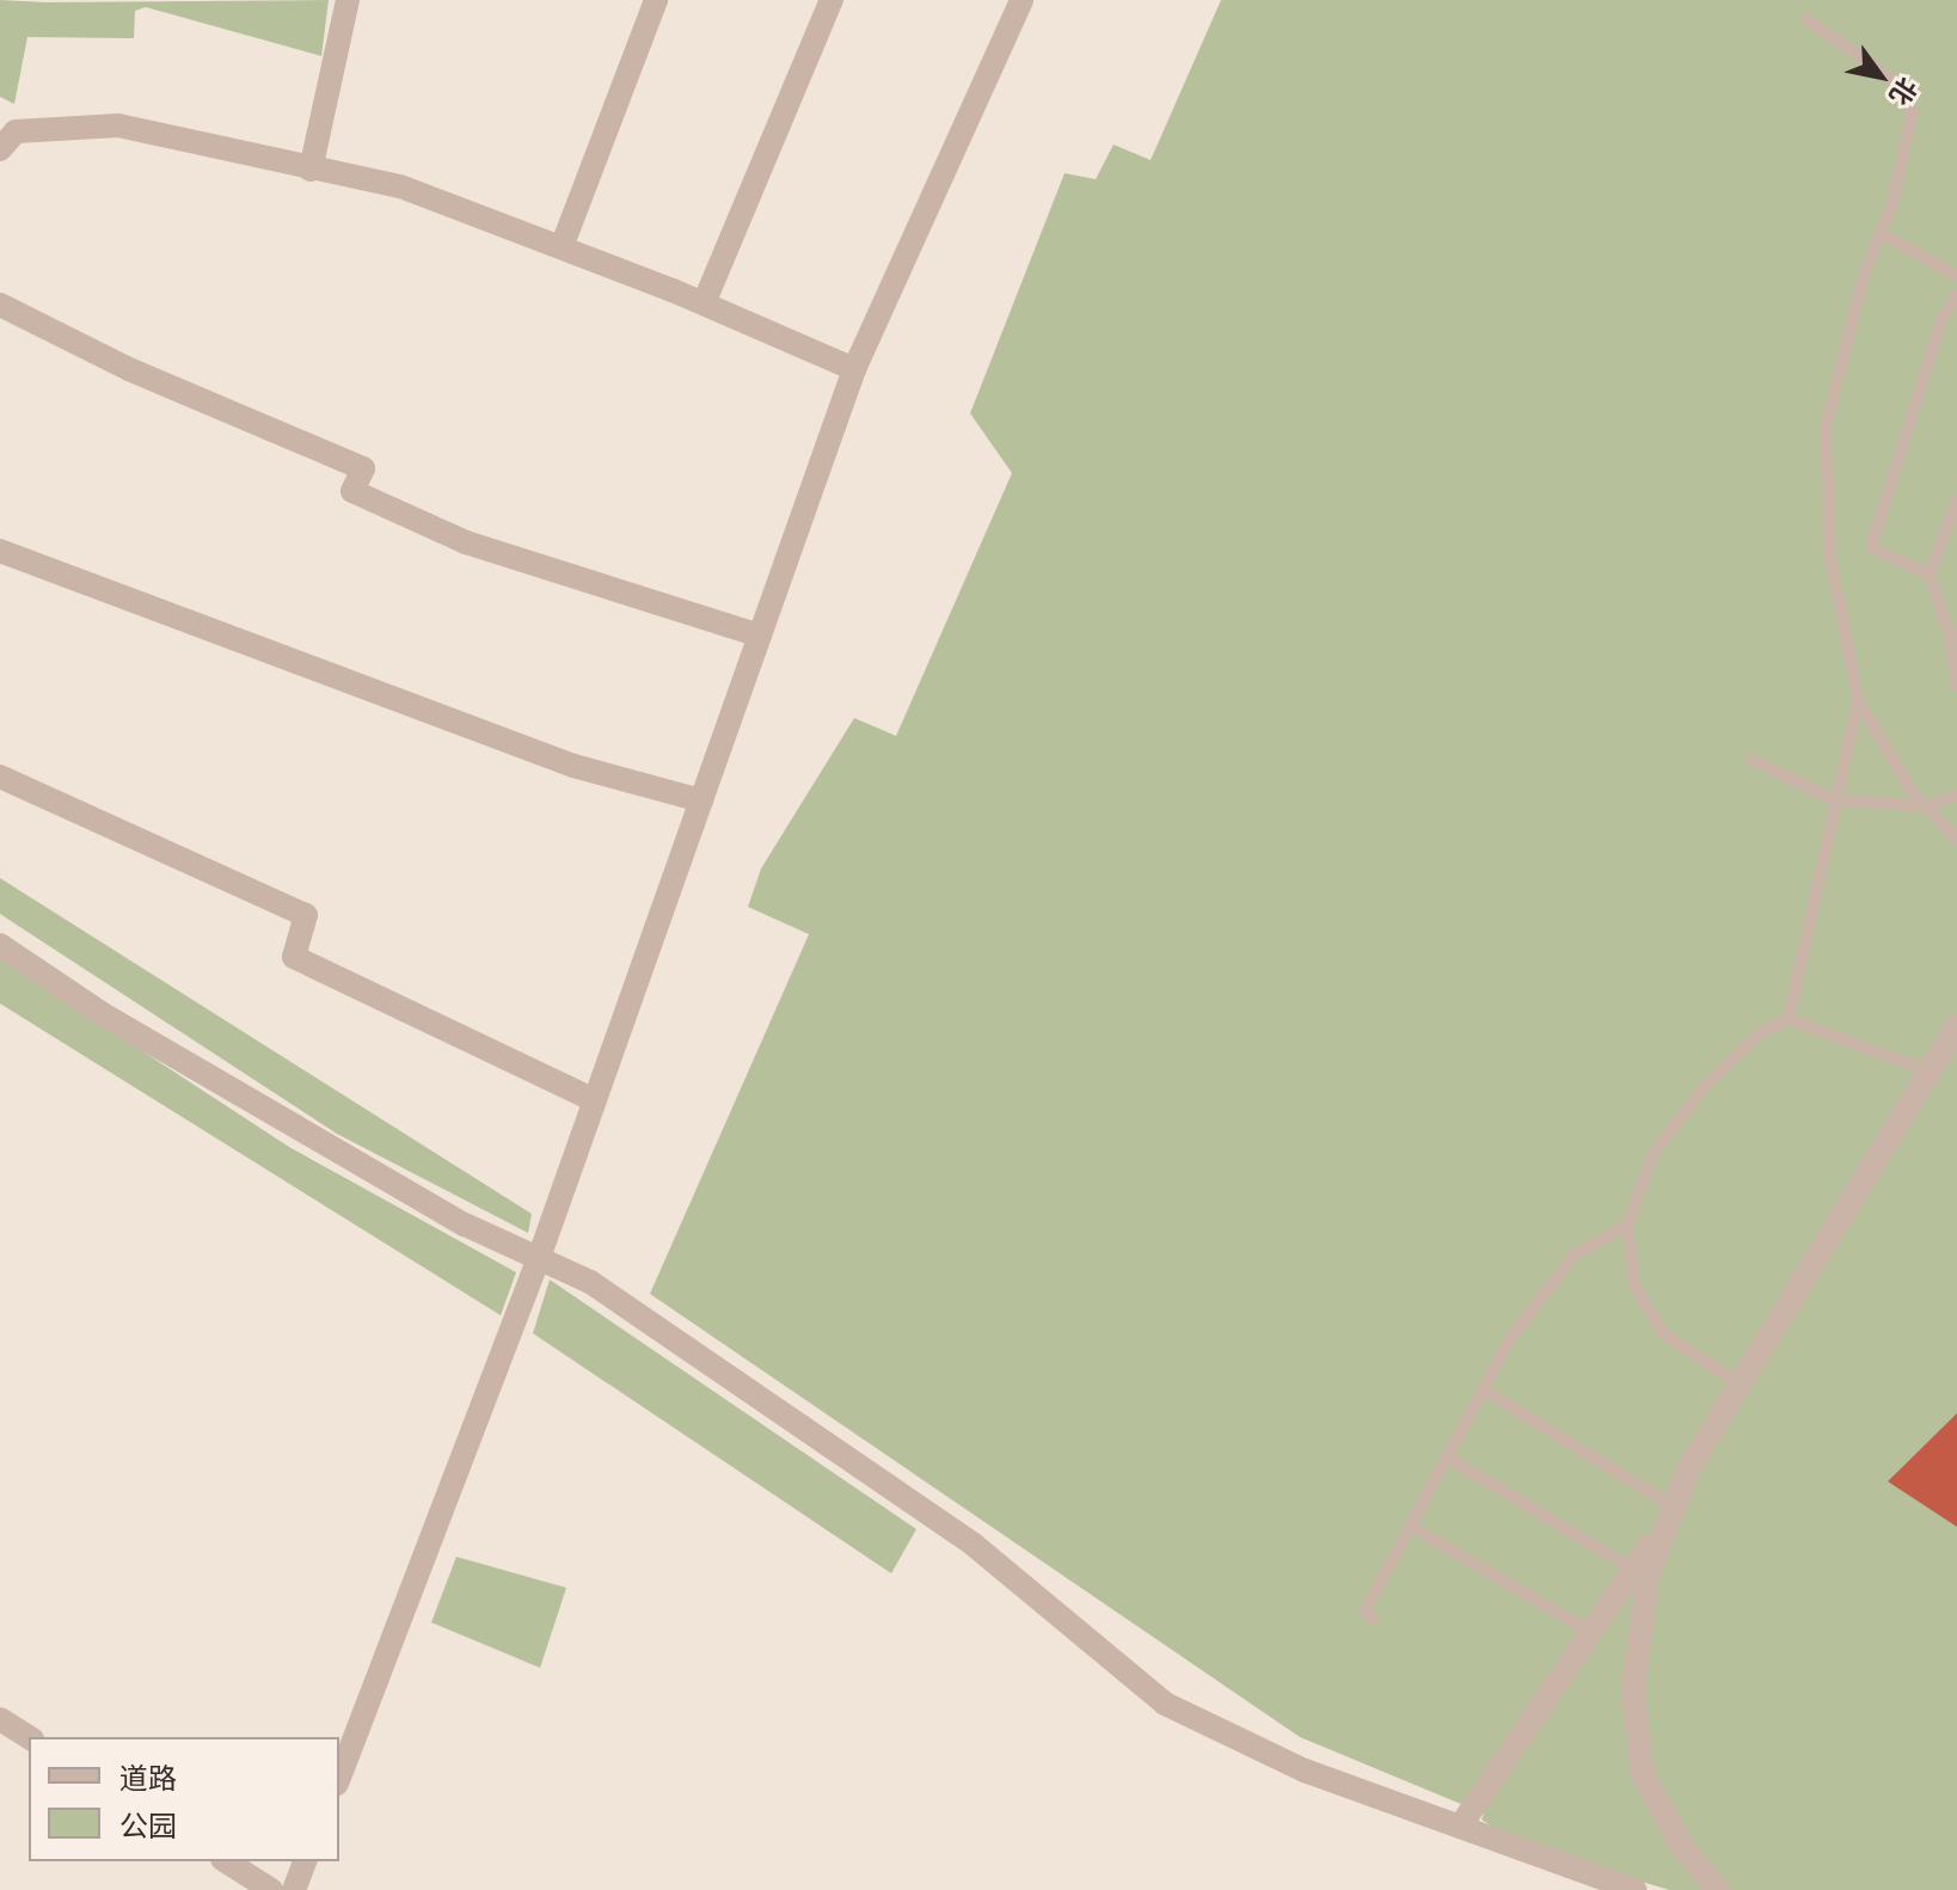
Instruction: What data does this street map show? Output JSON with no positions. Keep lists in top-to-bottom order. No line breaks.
{"legend":["道路","公园"],"north":"bottom right"}
